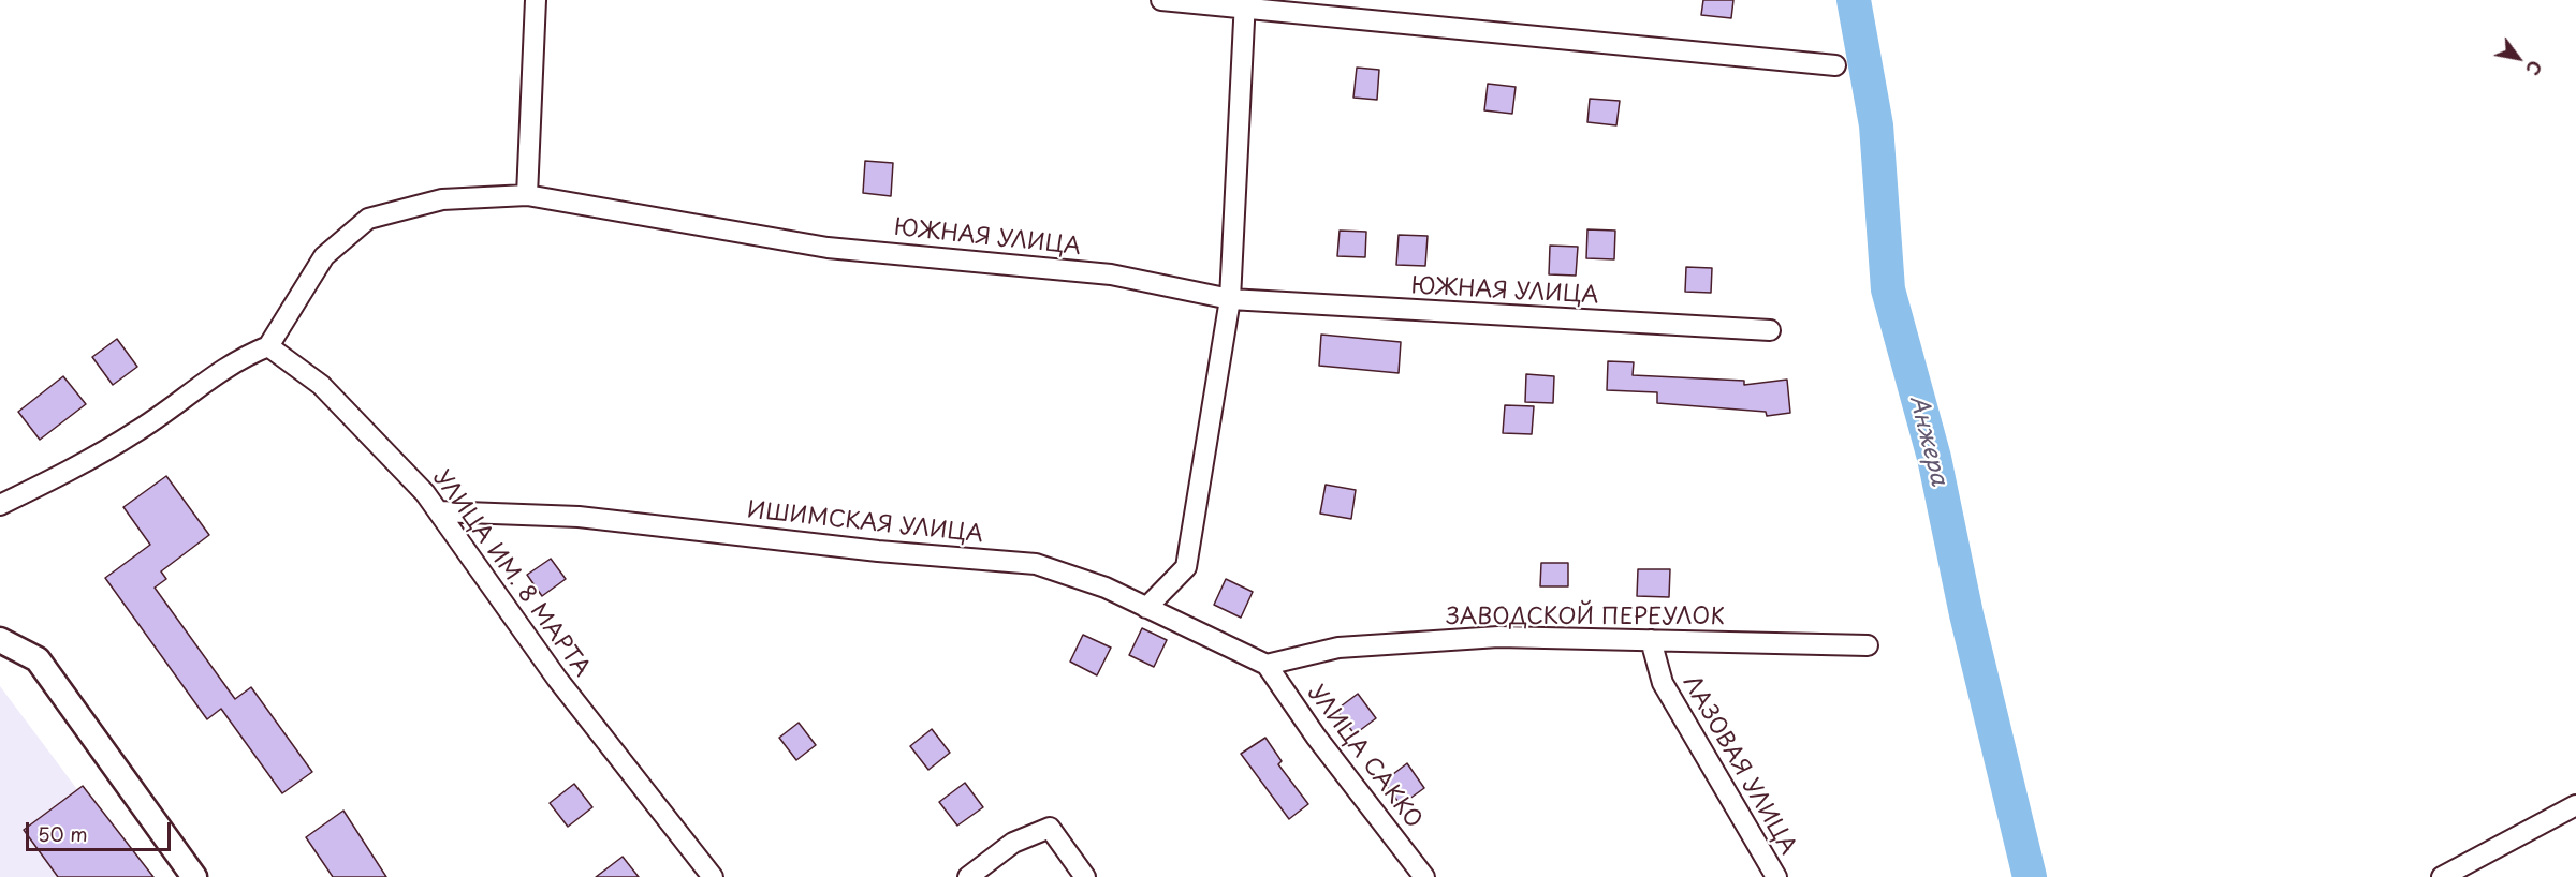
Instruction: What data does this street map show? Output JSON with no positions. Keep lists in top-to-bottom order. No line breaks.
{"streets":{"street":["ЮЖНАЯ УЛИЦА","ИШИМСКАЯ УЛИЦА","УЛИЦА ИМ. 8 МАРТА","ЗАВОДСКОЙ ПЕРЕУЛОК","УЛИЦА САККО","ЛАЗОВАЯ УЛИЦА"]},"crossings":[["ЮЖНАЯ УЛИЦА","УЛИЦА ИМ. 8 МАРТА"],["ИШИМСКАЯ УЛИЦА","УЛИЦА ИМ. 8 МАРТА"],["ИШИМСКАЯ УЛИЦА","ЗАВОДСКОЙ ПЕРЕУЛОК"],["ИШИМСКАЯ УЛИЦА","УЛИЦА САККО"],["ЗАВОДСКОЙ ПЕРЕУЛОК","УЛИЦА САККО"],["ЗАВОДСКОЙ ПЕРЕУЛОК","ЛАЗОВАЯ УЛИЦА"]],"water":["Анжера"],"scale_bar":"50 m","north":"bottom right"}
